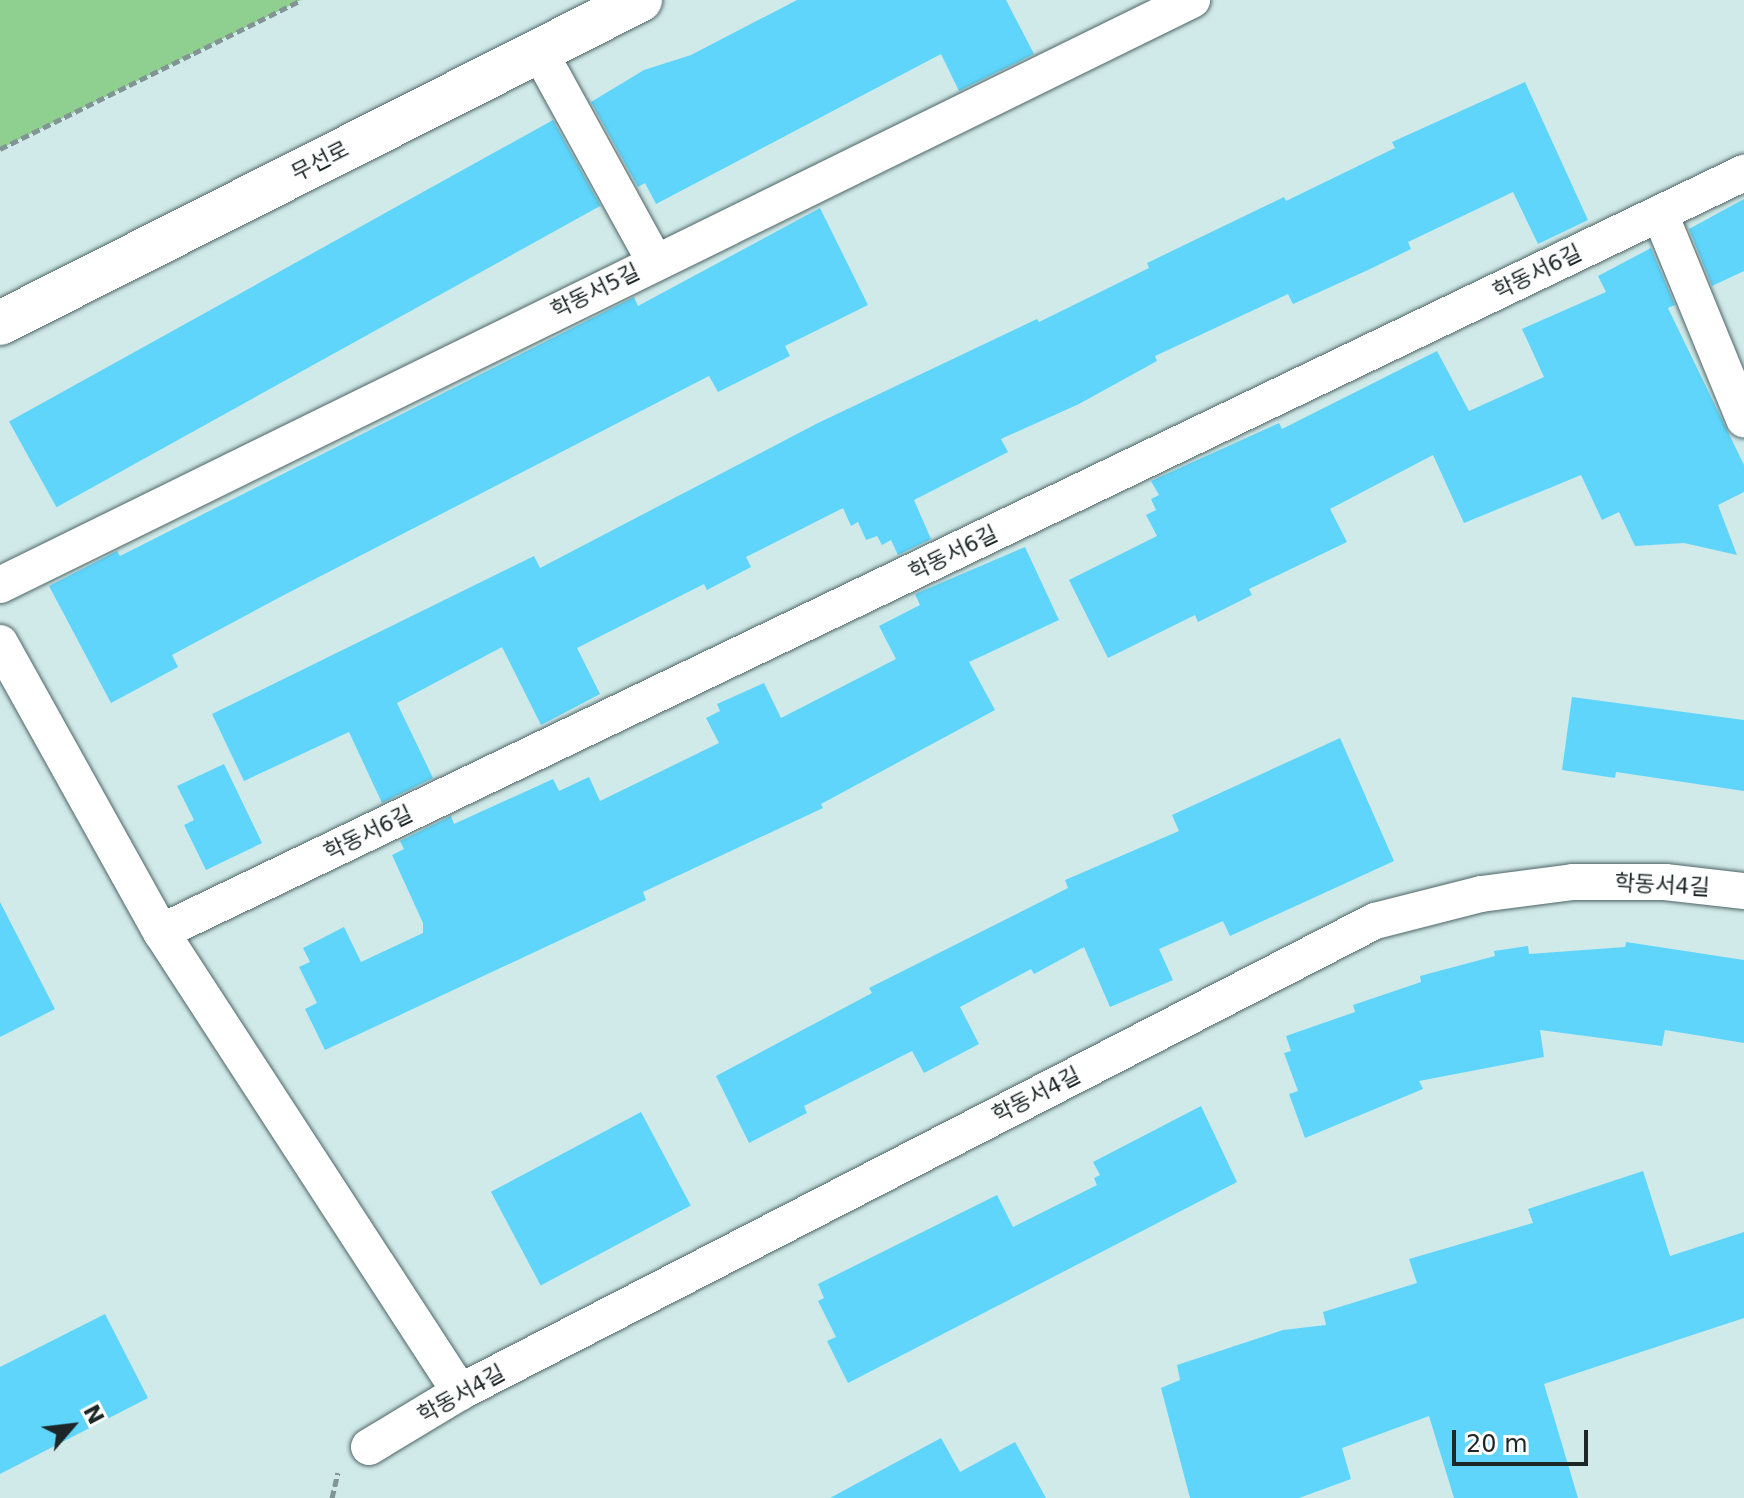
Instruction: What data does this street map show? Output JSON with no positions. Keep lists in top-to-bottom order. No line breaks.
{"streets":{"street":["무선로","학동서6길","학동서5길","학동서4길"]},"scale_bar":"20 m","north":"top right"}
